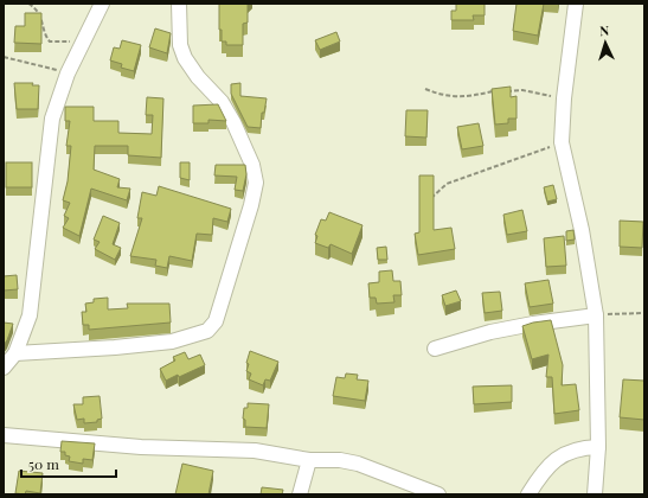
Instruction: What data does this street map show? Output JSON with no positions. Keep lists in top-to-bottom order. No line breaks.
{"scale_bar":"50 m","north":"top"}
